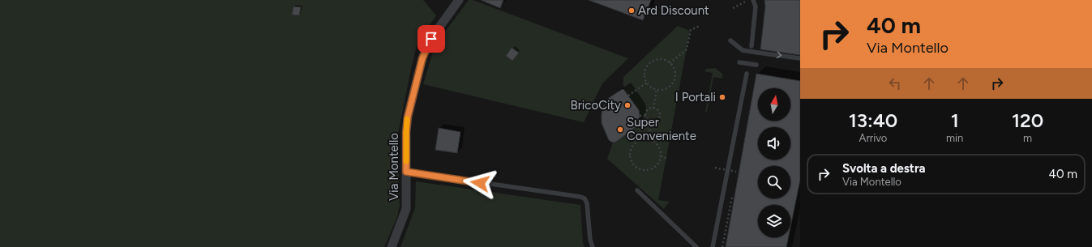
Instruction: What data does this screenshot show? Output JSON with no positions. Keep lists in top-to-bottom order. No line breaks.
{"streets":{"street":["Via Montello"]},"places":["Ard Discount","I Portali","BricoCity","Super Conveniente"],"north":"top","page":{"turn":["40 m","Via Montello"],"eta":["13:40","Arrivo","1","min","120","m"],"list":[{"name":"Svolta a destra","note":"Via Montello","value":"40 m"}]}}
